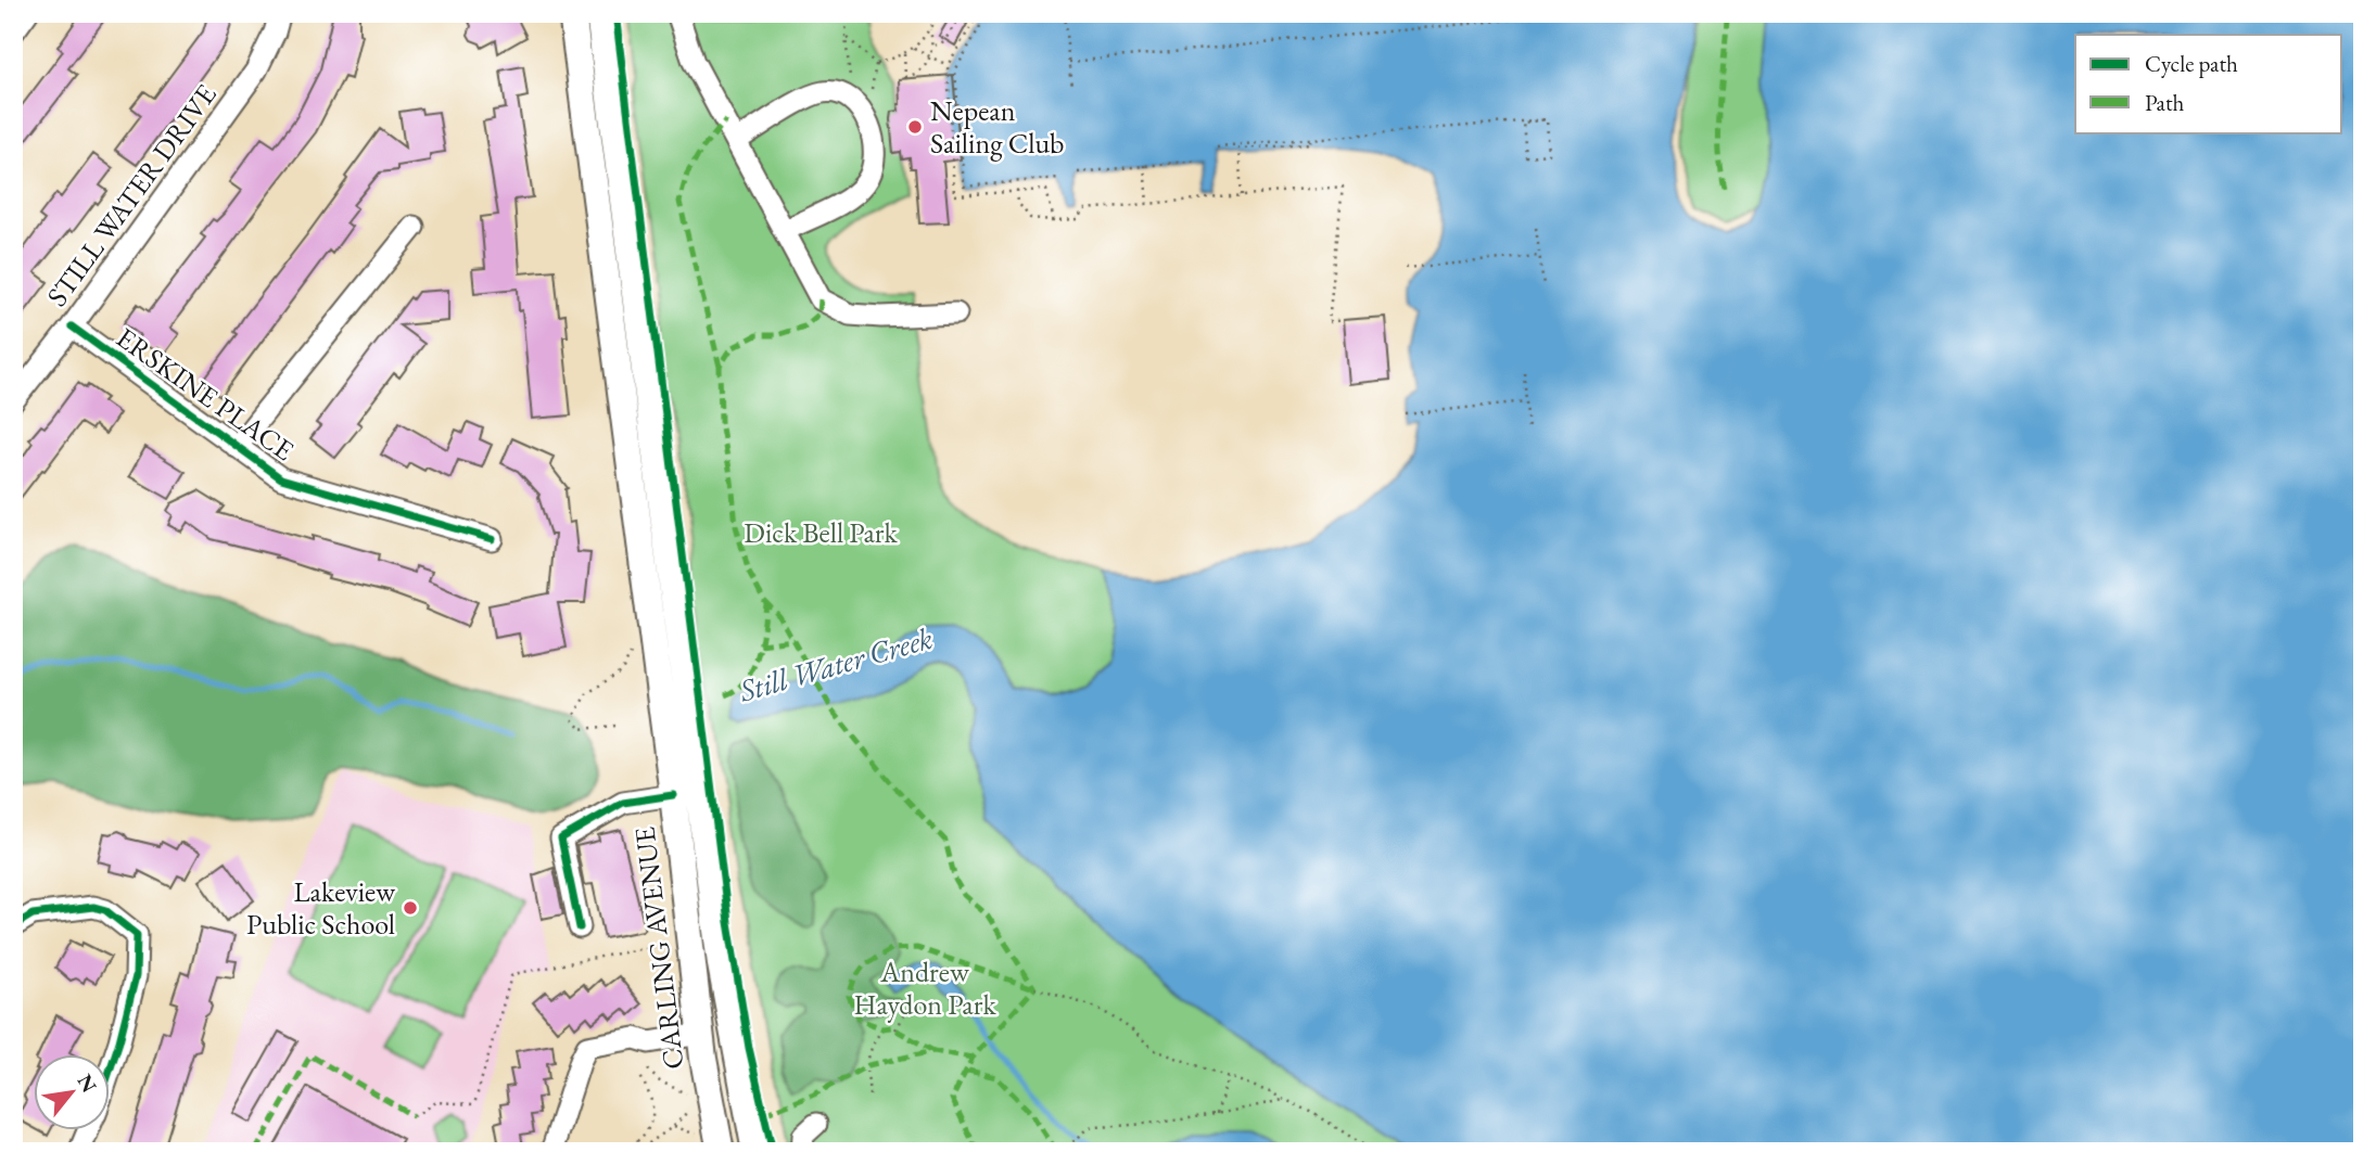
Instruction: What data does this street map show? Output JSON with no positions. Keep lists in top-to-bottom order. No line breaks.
{"streets":{"main road":["CARLING AVENUE"],"street":["STILL WATER DRIVE","ERSKINE PLACE"]},"crossings":[["STILL WATER DRIVE","ERSKINE PLACE"]],"water":["Still Water Creek"],"parks":["Dick Bell Park","Andrew Haydon Park"],"places":["Nepean Sailing Club","Lakeview Public School"],"legend":["Cycle path","Path"],"north":"top right"}
